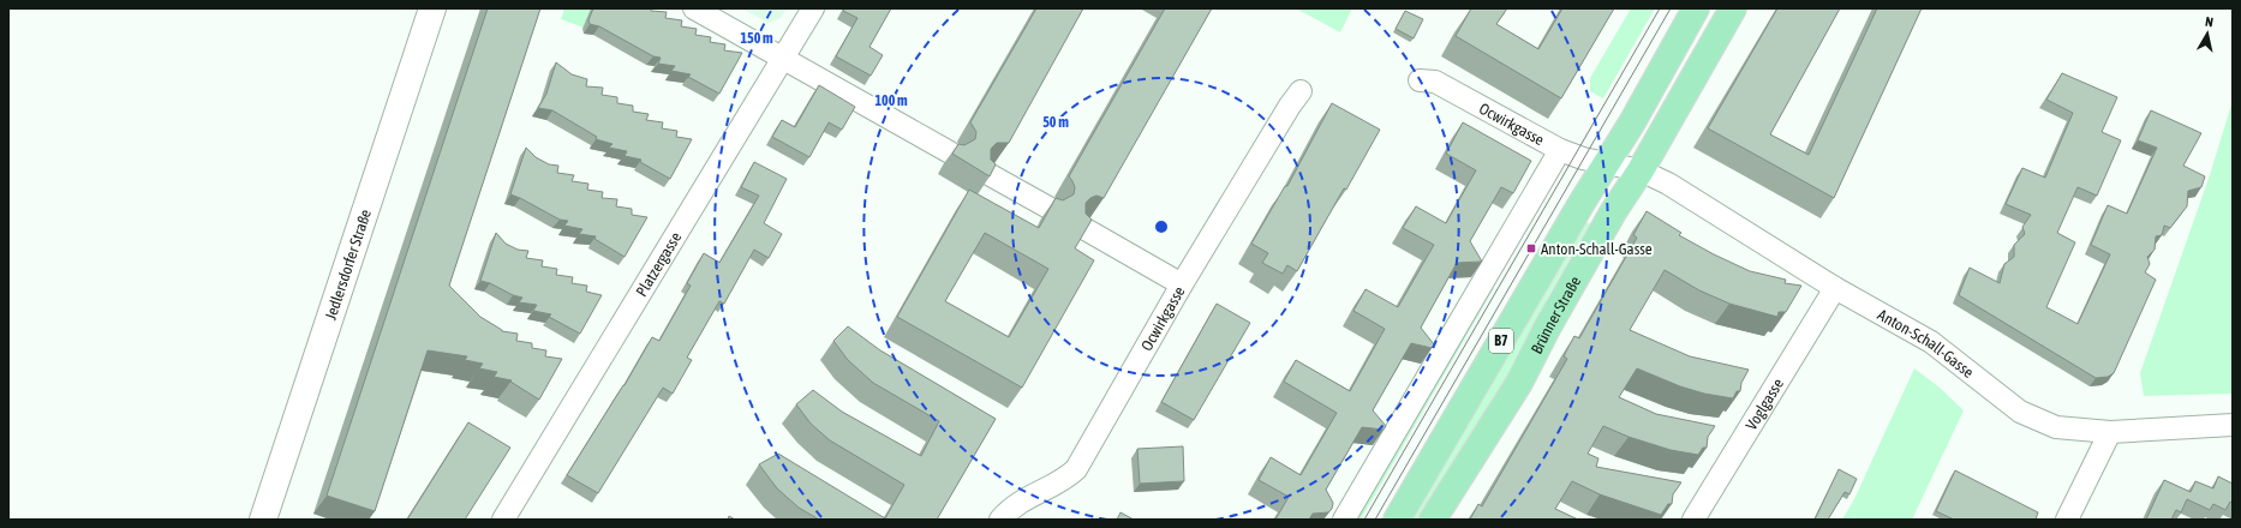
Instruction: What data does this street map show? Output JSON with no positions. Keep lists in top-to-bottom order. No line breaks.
{"streets":{"main road":["Brünner Straße","B7"],"street":["Ocwirkgasse","Jedlersdorfer Straße","Platzergasse","Anton-Schall-Gasse","Voglgasse"]},"crossings":[["Ocwirkgasse","Brünner Straße"],["Ocwirkgasse","Anton-Schall-Gasse"],["Brünner Straße","Anton-Schall-Gasse"],["Anton-Schall-Gasse","Voglgasse"]],"places":{"transit":["Anton-Schall-Gasse"]},"north":"top","rings":["150 m","100 m","50 m"]}
